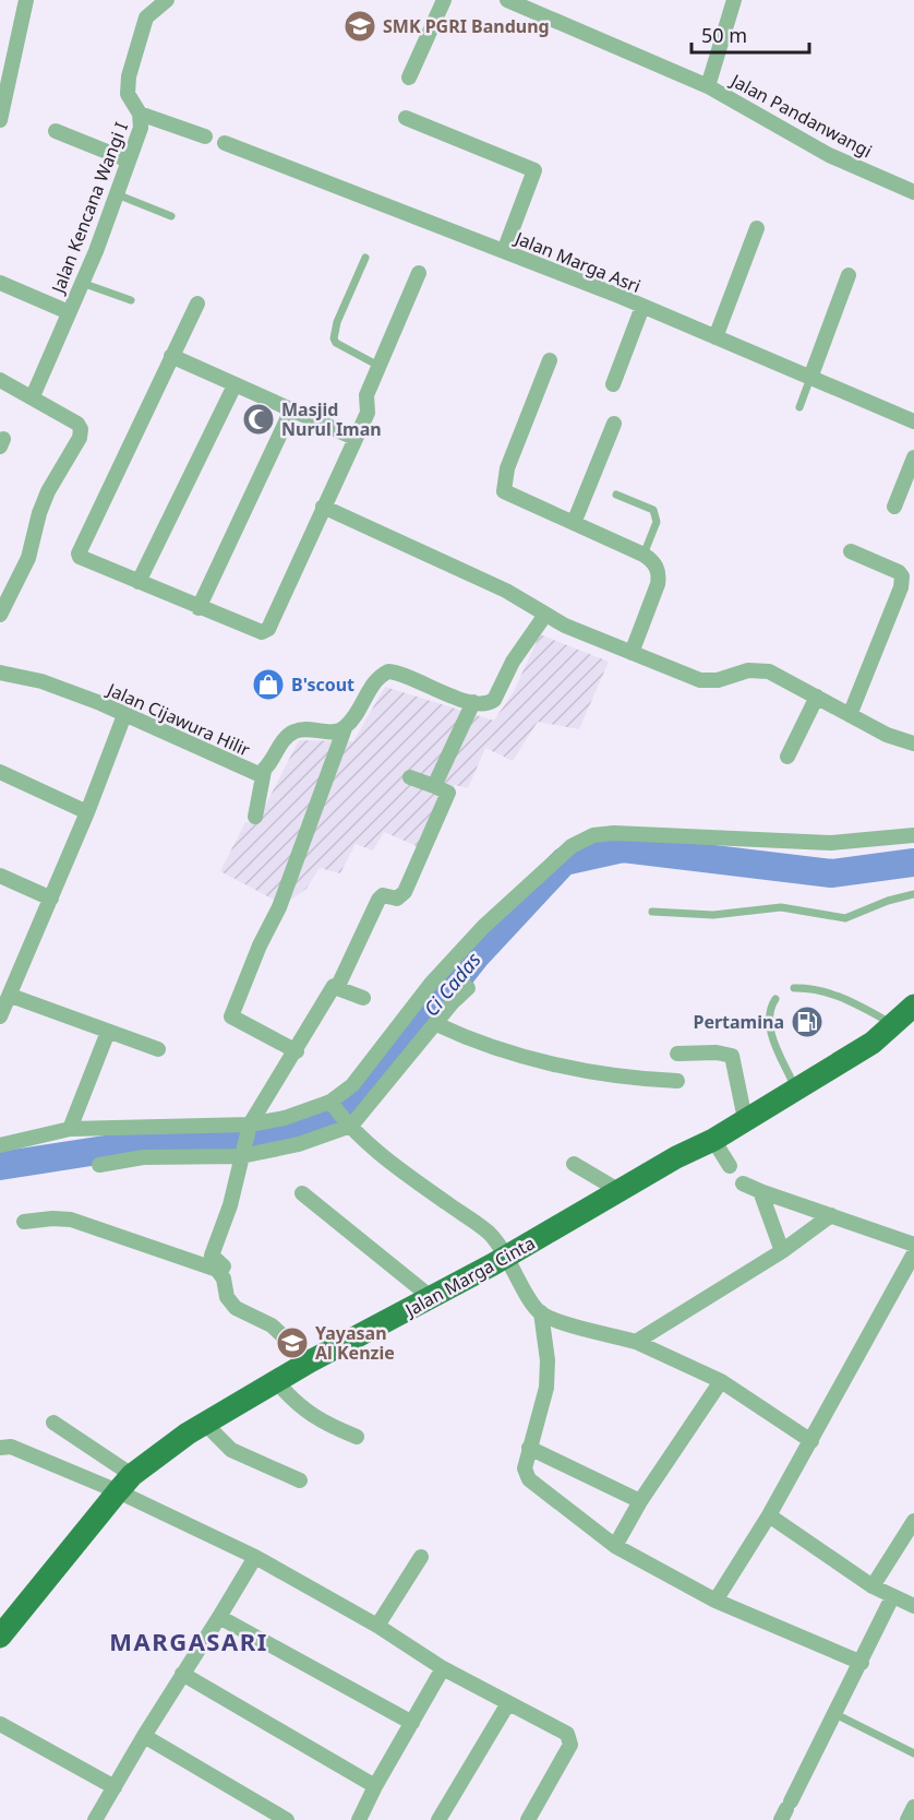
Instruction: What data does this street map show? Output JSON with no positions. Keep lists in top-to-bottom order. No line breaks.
{"streets":{"main road":["Jalan Marga Cinta"],"street":["Jalan Pandanwangi","Jalan Kencana Wangi I","Jalan Marga Asri","Jalan Cijawura Hilir"]},"districts":["MARGASARI"],"water":["Ci Cadas"],"places":{"school or university":["SMK PGRI Bandung","Yayasan Al Kenzie"],"mosque":["Masjid Nurul Iman"],"shop":["B'scout"],"fuel station":["Pertamina"]},"scale_bar":"50 m"}
